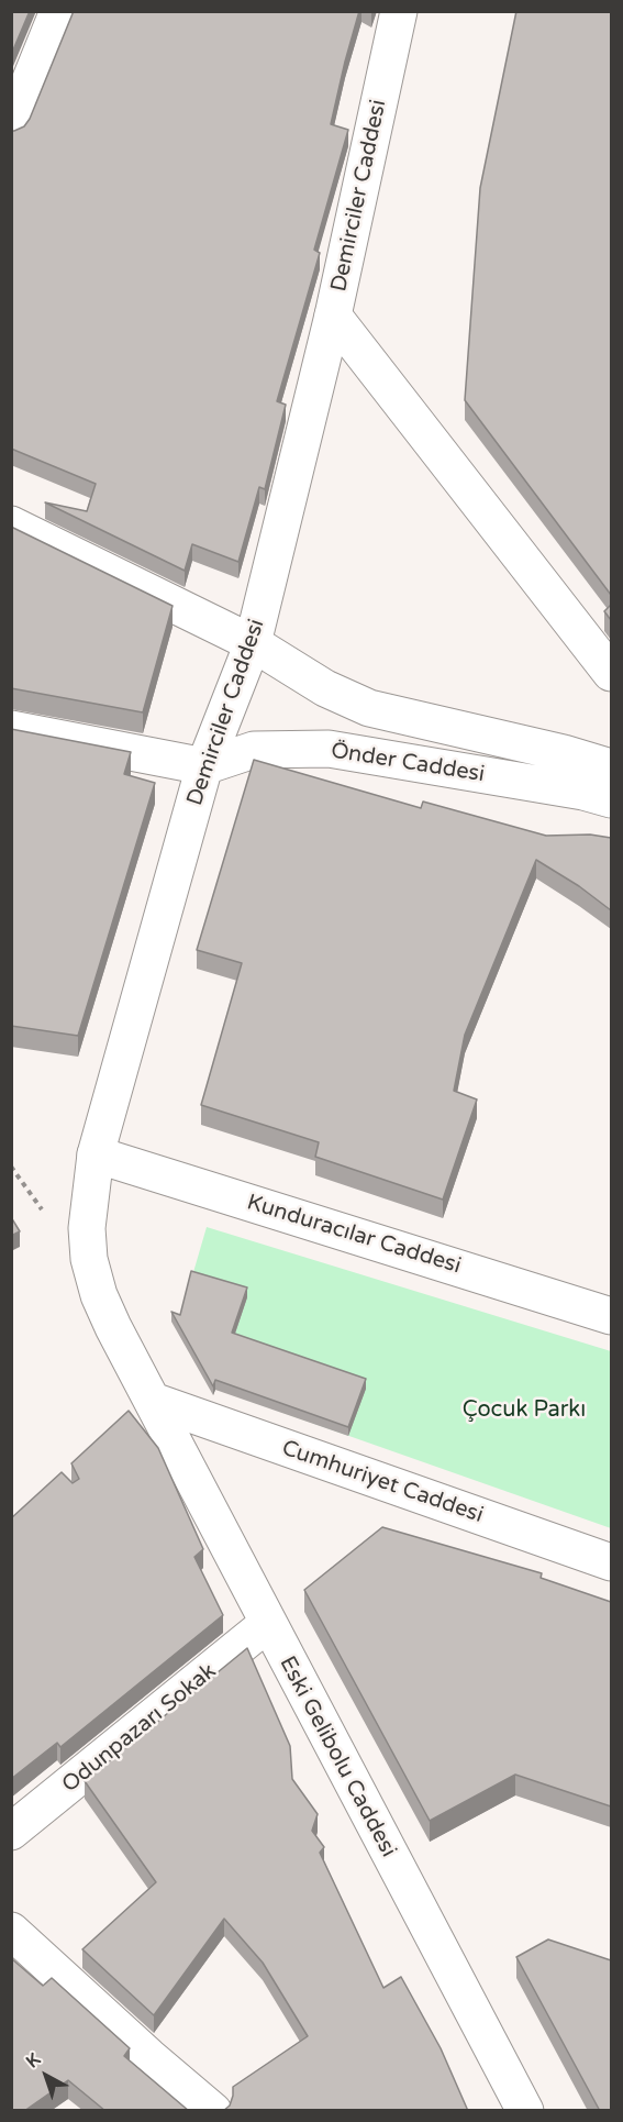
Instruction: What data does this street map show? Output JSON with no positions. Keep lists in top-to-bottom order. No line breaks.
{"streets":{"main road":["Demirciler Caddesi","Önder Caddesi","Kunduracılar Caddesi","Cumhuriyet Caddesi","Odunpazarı Sokak","Eski Gelibolu Caddesi"]},"crossings":[["Demirciler Caddesi","Önder Caddesi"],["Demirciler Caddesi","Kunduracılar Caddesi"],["Demirciler Caddesi","Cumhuriyet Caddesi"],["Demirciler Caddesi","Eski Gelibolu Caddesi"],["Cumhuriyet Caddesi","Eski Gelibolu Caddesi"],["Odunpazarı Sokak","Eski Gelibolu Caddesi"]],"parks":["Çocuk Parkı"],"north":"top left"}
